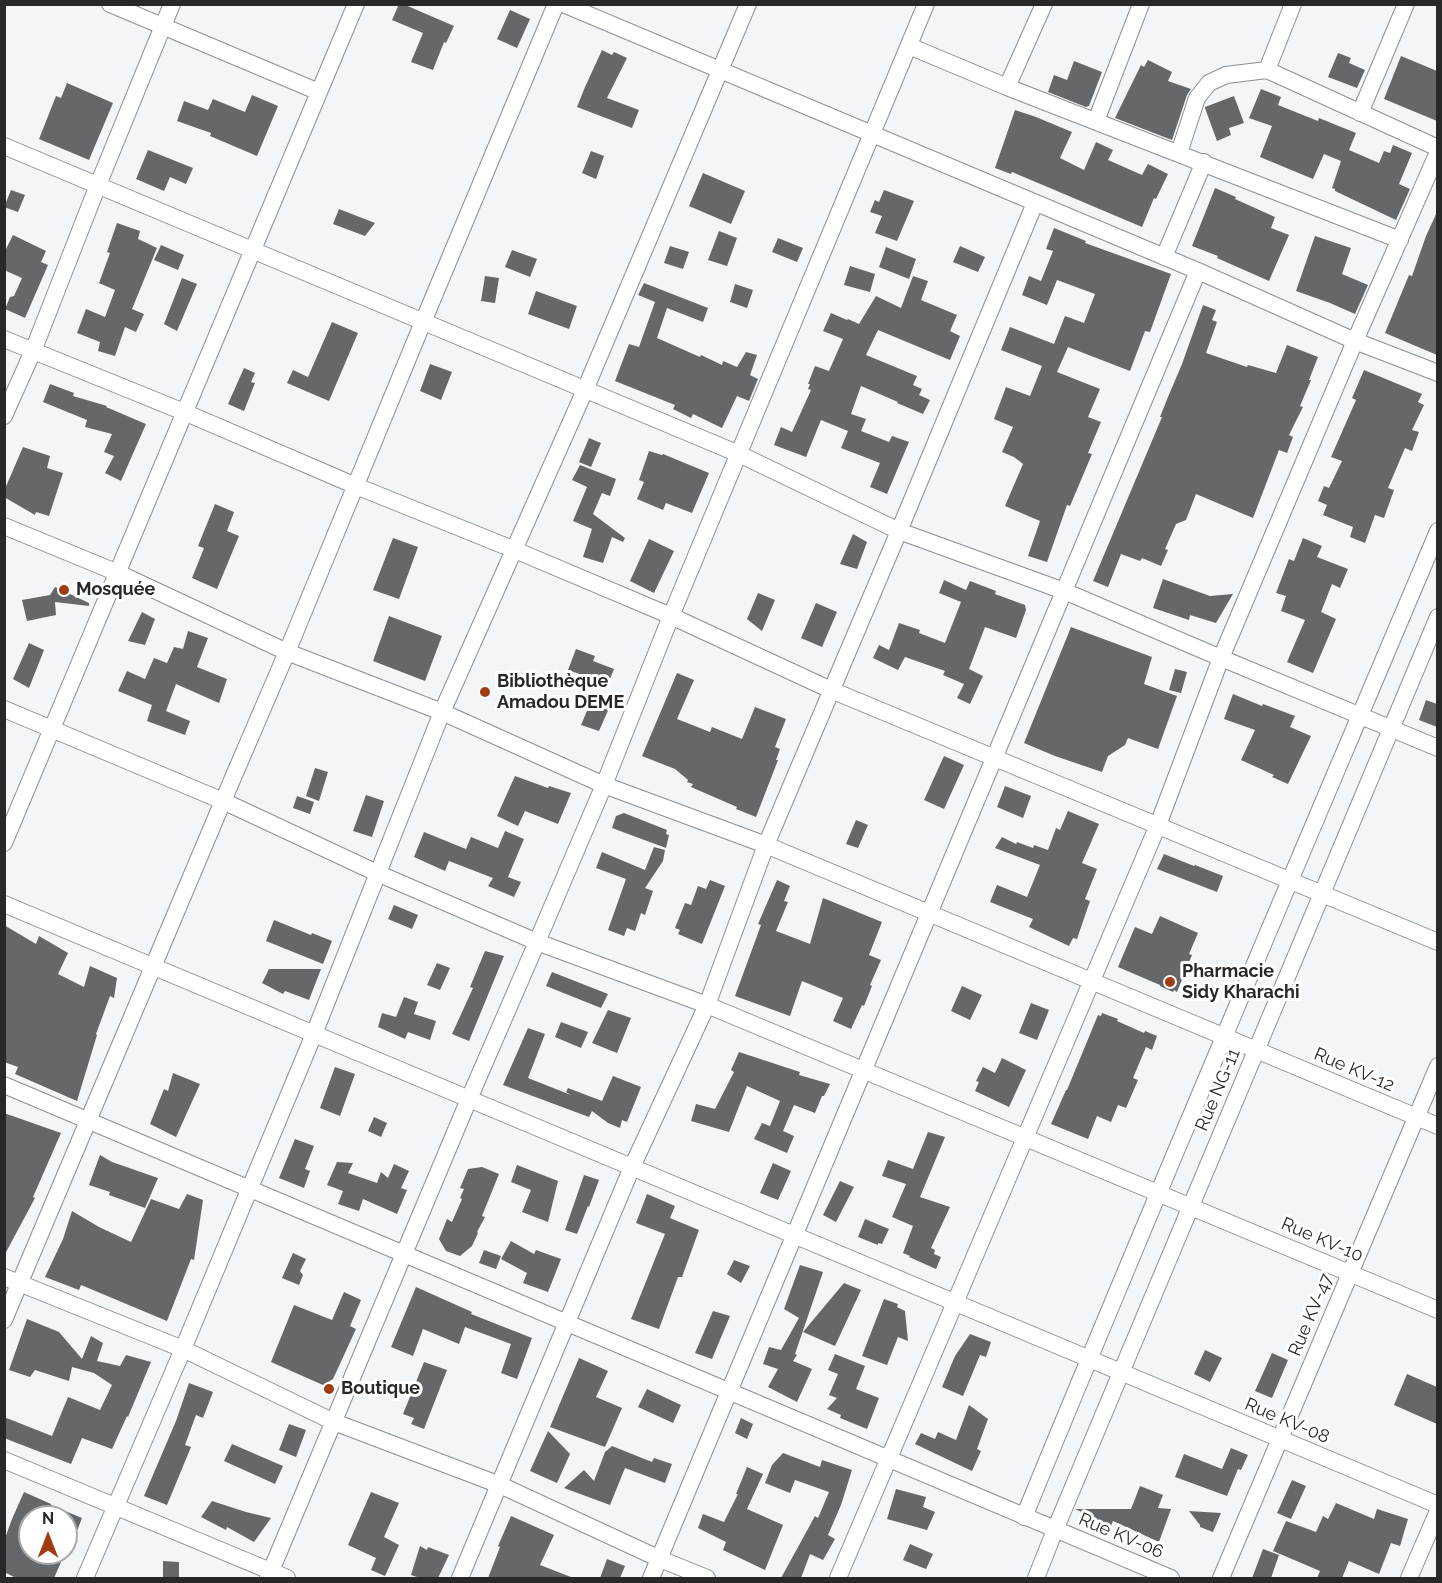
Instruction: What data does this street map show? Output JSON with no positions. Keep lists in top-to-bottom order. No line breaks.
{"streets":{"street":["Rue KV-12","Rue NG-11","Rue KV-10","Rue KV-47","Rue KV-08","Rue KV-06"]},"crossings":[["Rue KV-12","Rue NG-11"],["Rue KV-12","Rue KV-47"],["Rue NG-11","Rue KV-10"],["Rue NG-11","Rue KV-08"],["Rue NG-11","Rue KV-06"],["Rue KV-10","Rue KV-47"],["Rue KV-47","Rue KV-08"]],"places":["Mosquée","Bibliothèque Amadou DEME","Pharmacie Sidy Kharachi","Boutique"],"north":"top"}
